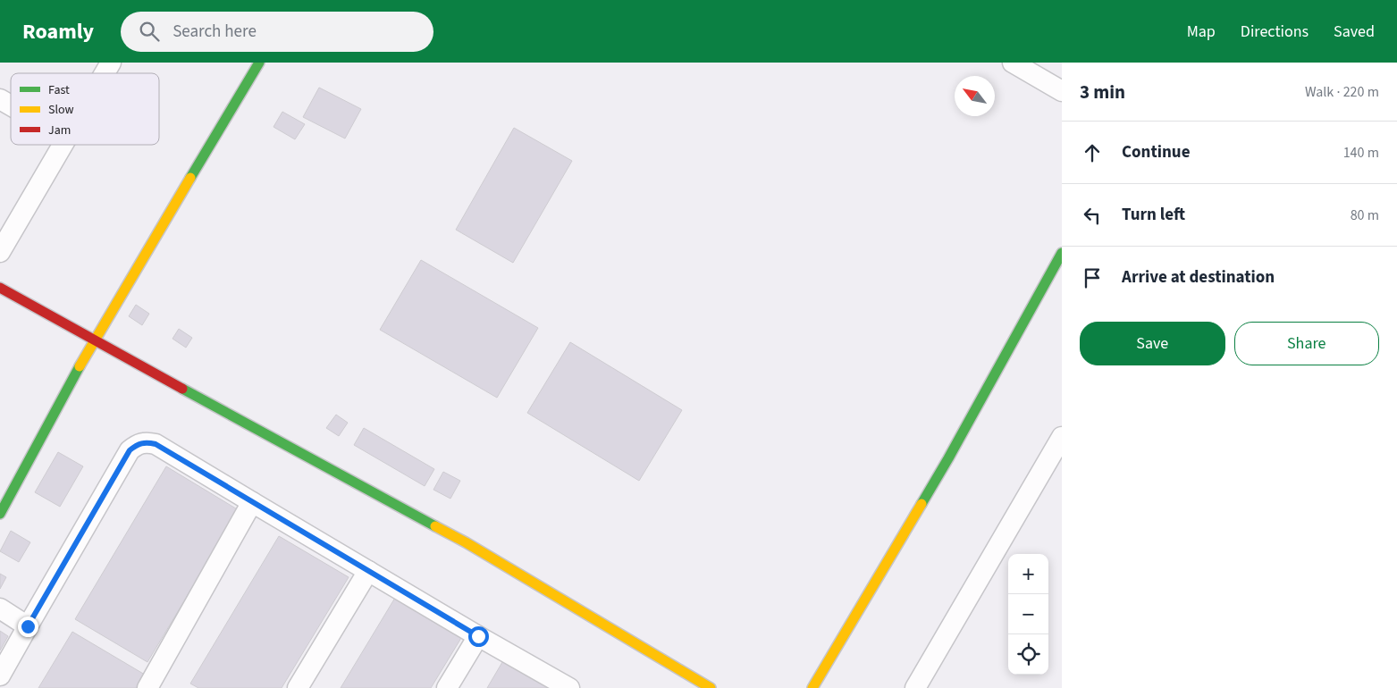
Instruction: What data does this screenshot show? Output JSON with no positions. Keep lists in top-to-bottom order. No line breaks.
{"legend":["Fast","Slow","Jam"],"north":"top left","page":{"header":"Roamly","search":"Search here","nav":["Map","Directions","Saved"],"heading":["3 min","Walk · 220 m"],"list":[["Continue","140 m"],["Turn left","80 m"],"Arrive at destination"],"buttons":["Save","Share"],"map_buttons":["+","−"]}}
